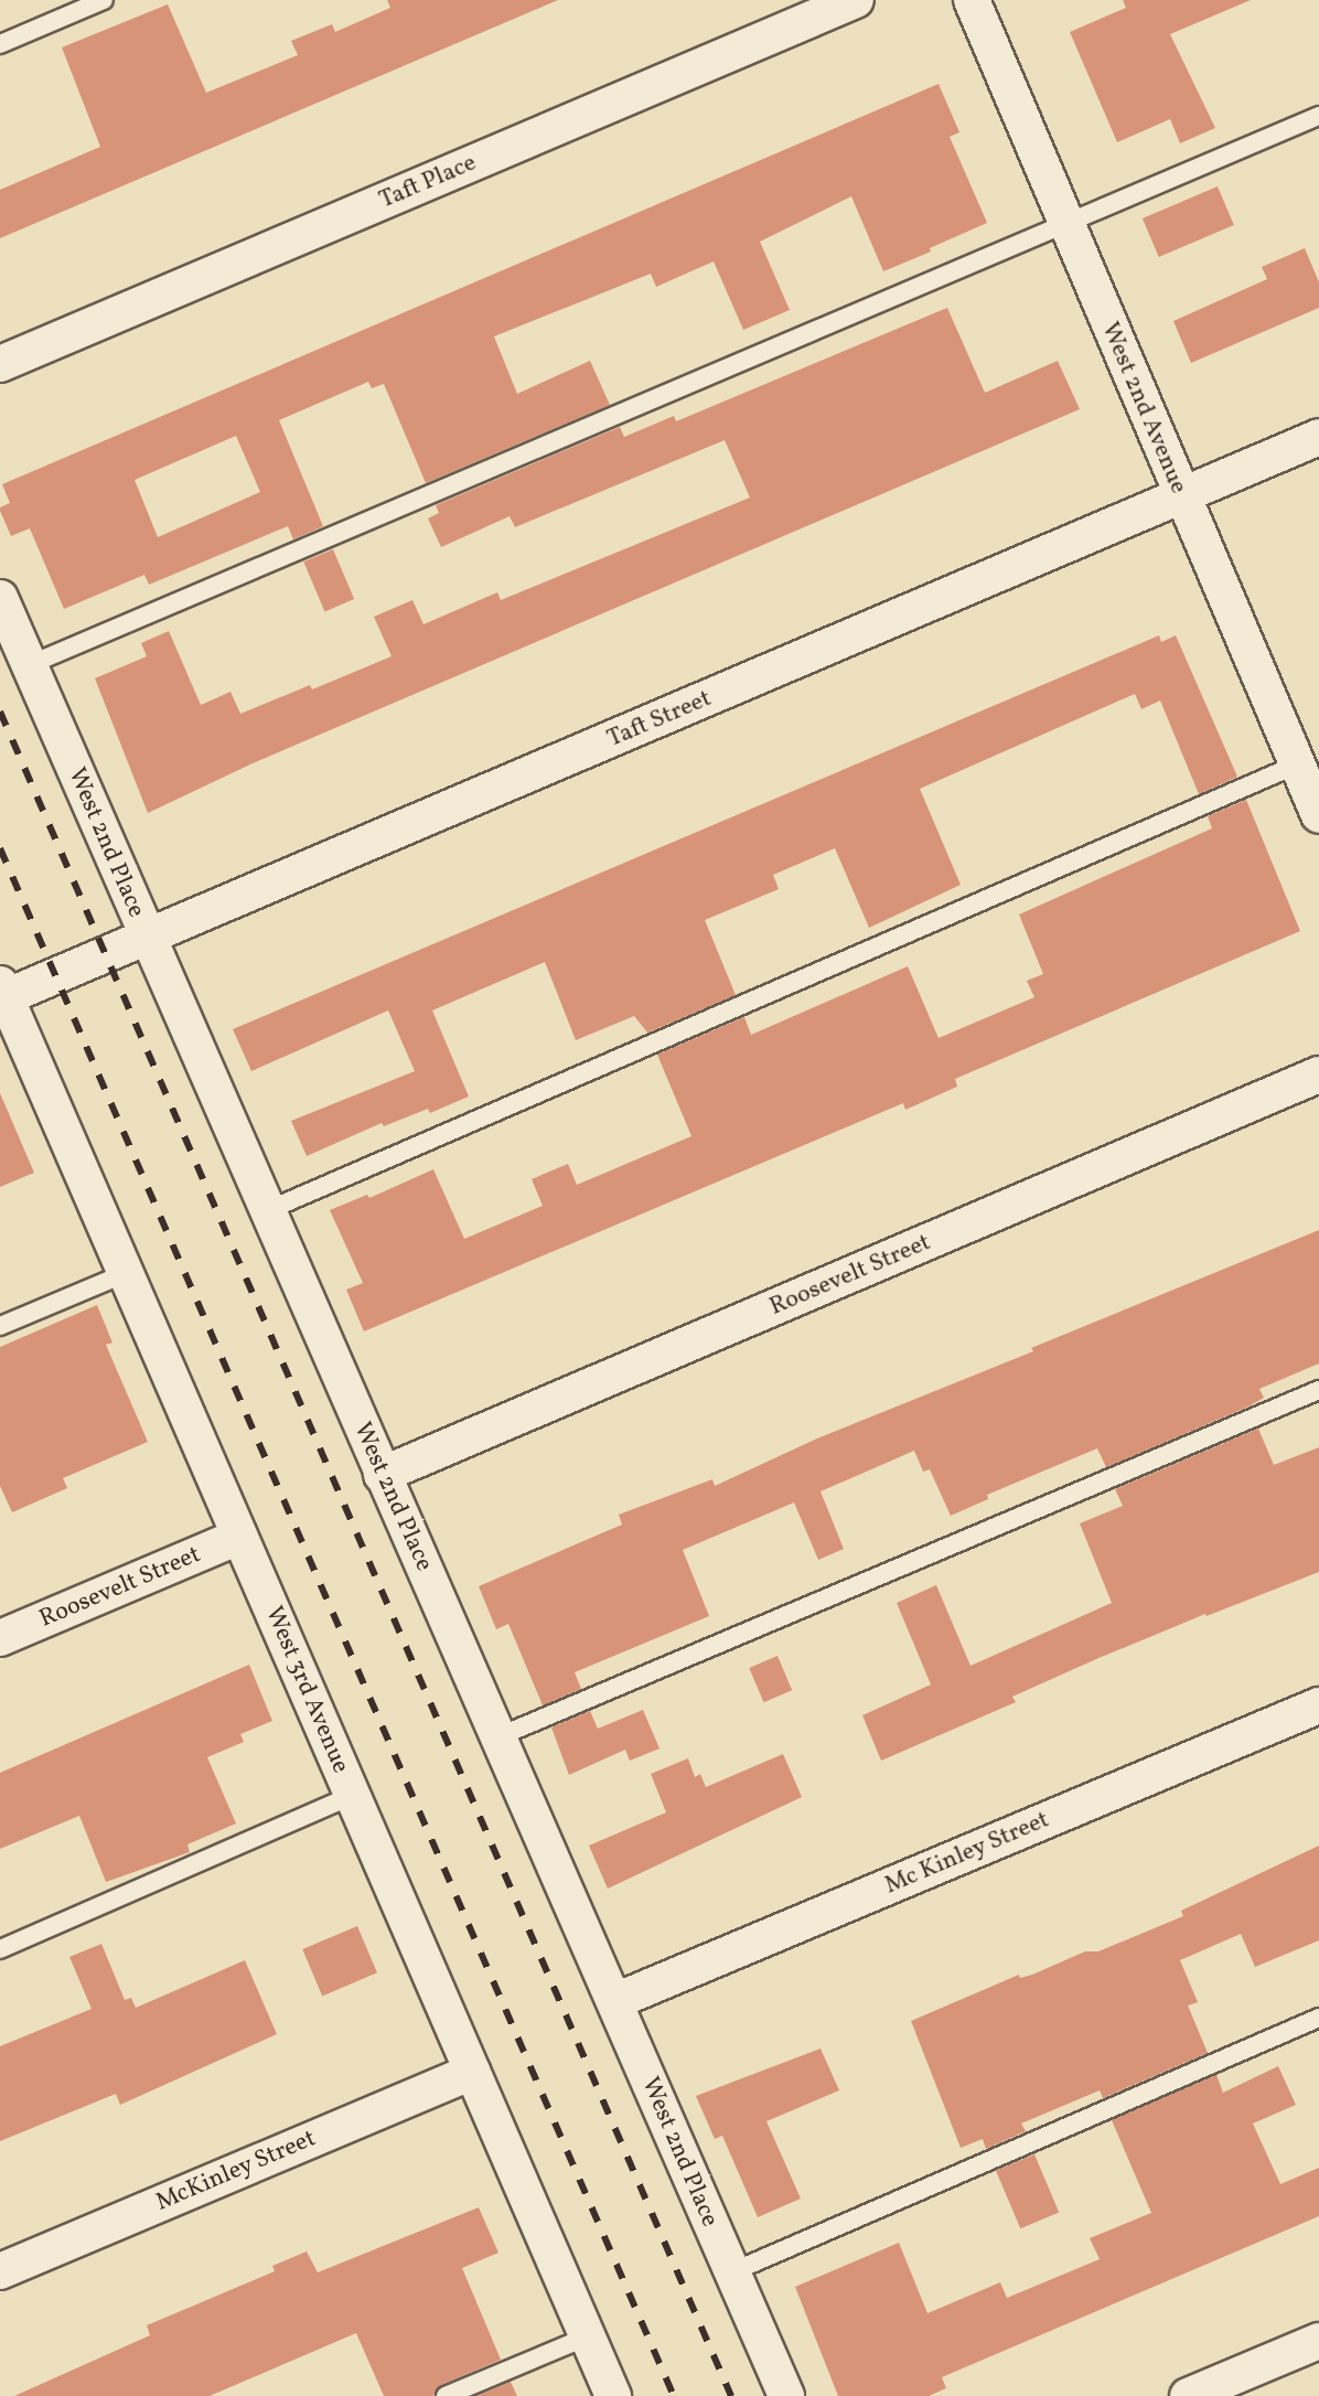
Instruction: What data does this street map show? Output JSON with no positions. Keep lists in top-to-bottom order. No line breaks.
{"streets":{"street":["Taft Place","West 2nd Avenue","Taft Street","West 2nd Place","Roosevelt Street","West 3rd Avenue","Mc Kinley Street","McKinley Street"]},"crossings":[["West 2nd Avenue","Taft Street"],["Taft Street","West 2nd Place"],["Taft Street","West 3rd Avenue"],["West 2nd Place","Roosevelt Street"],["West 2nd Place","Mc Kinley Street"],["Roosevelt Street","West 3rd Avenue"],["West 3rd Avenue","McKinley Street"]]}
